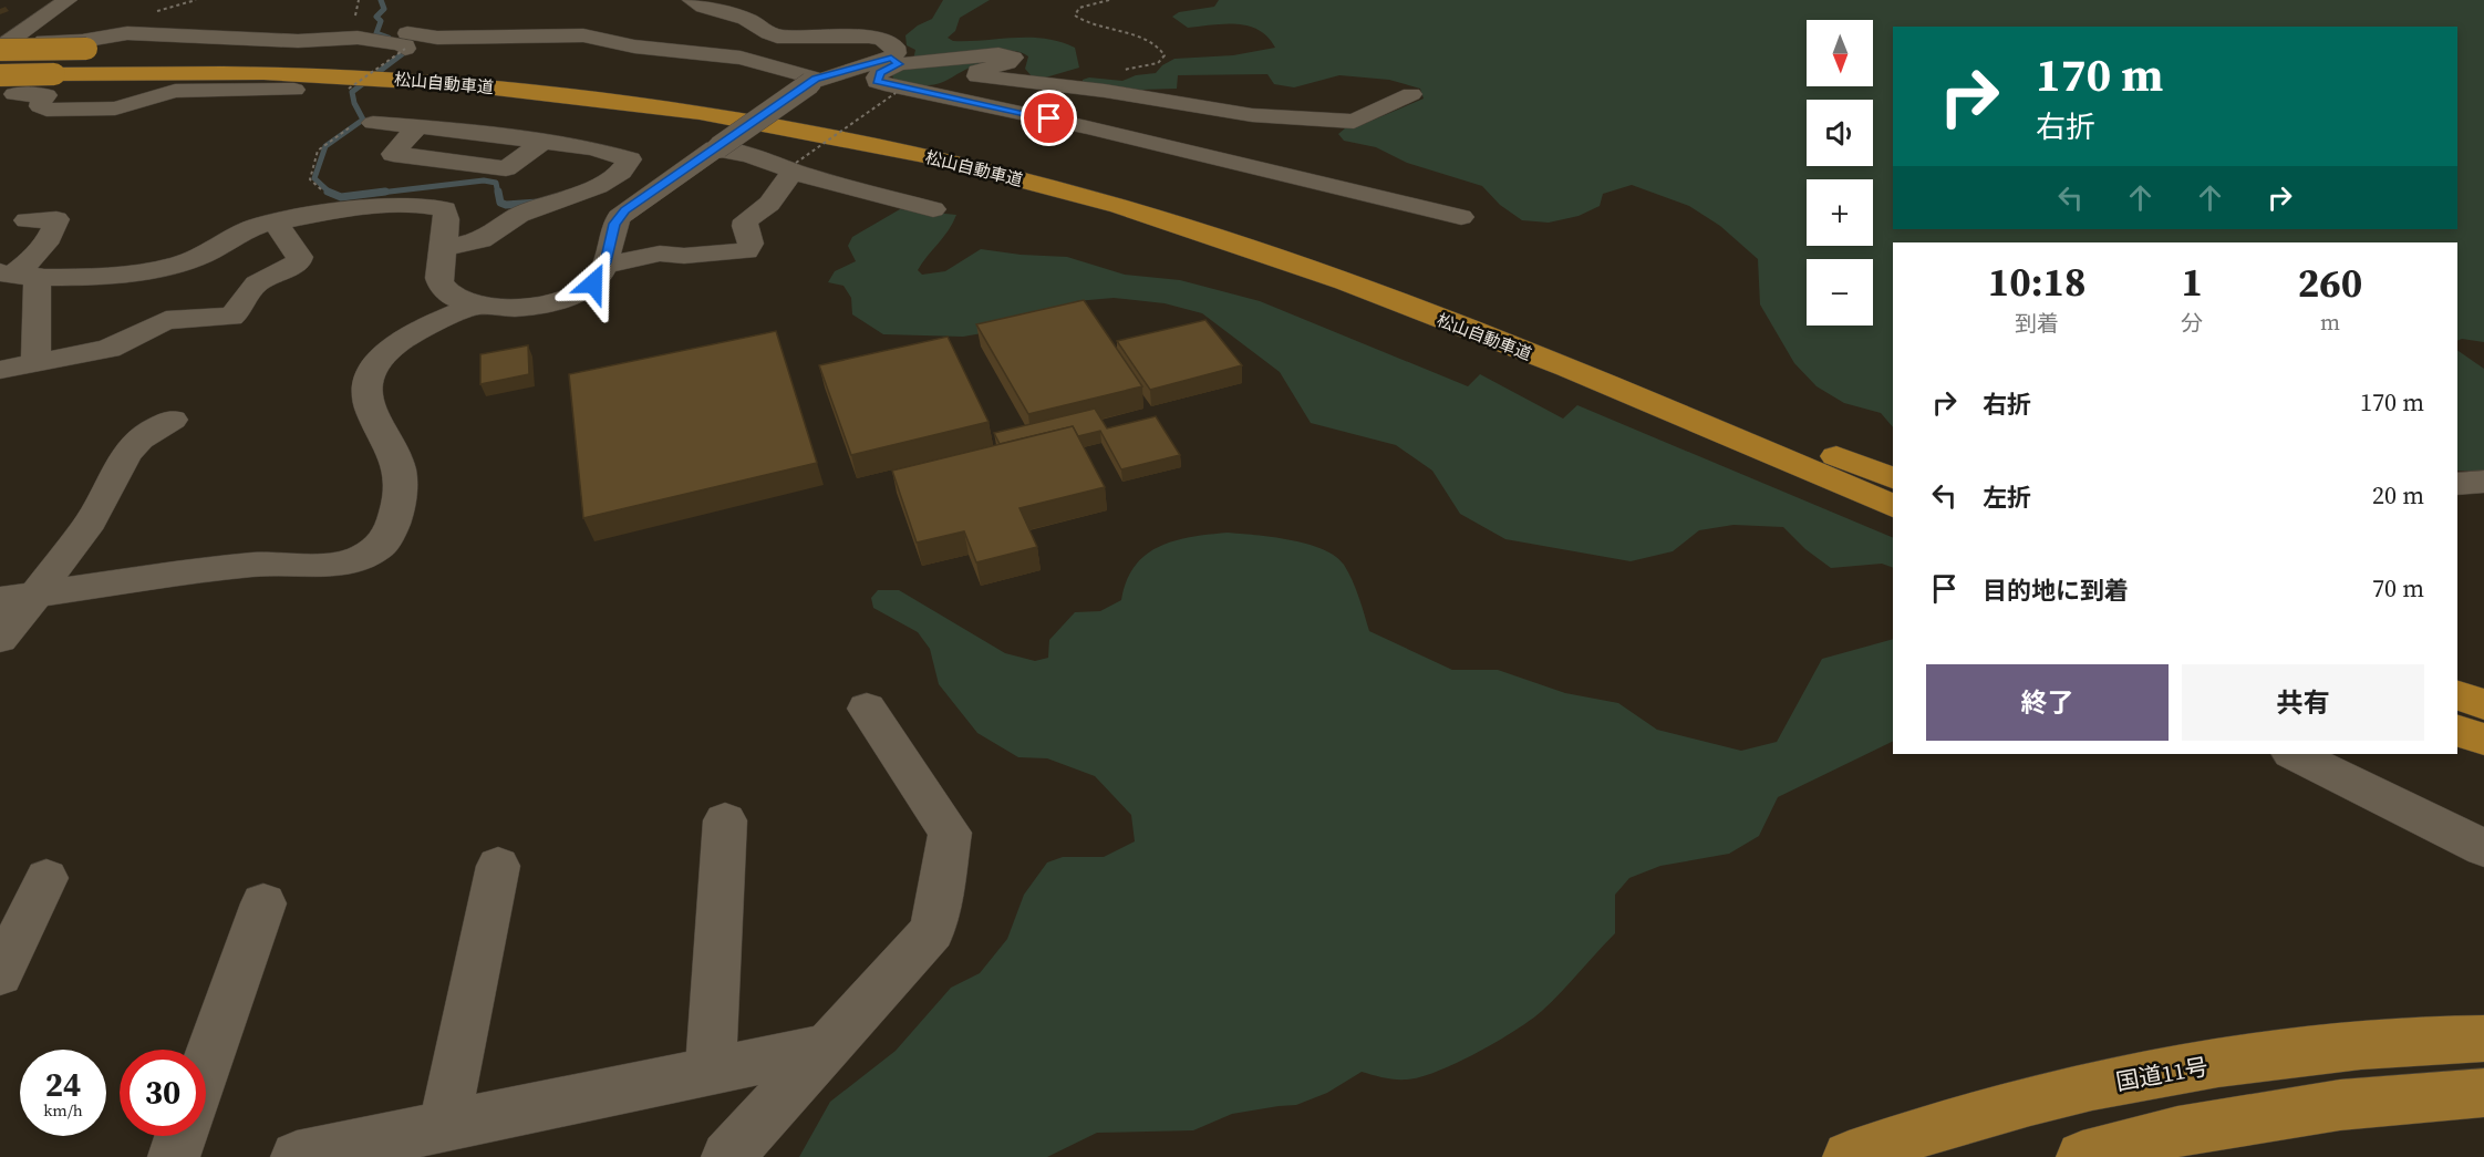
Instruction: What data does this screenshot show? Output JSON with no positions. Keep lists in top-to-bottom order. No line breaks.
{"streets":{"highway":["松山自動車道","国道11号"]},"north":"bottom","page":{"map_buttons":["+","−"],"turn":["170 m","右折"],"eta":["10:18","到着","1","分","260","m"],"list":[{"name":"右折","value":"170 m"},{"name":"左折","value":"20 m"},{"name":"目的地に到着","value":"70 m"}],"buttons":["終了","共有"],"speed":"24 km/h","limit":"30"}}
